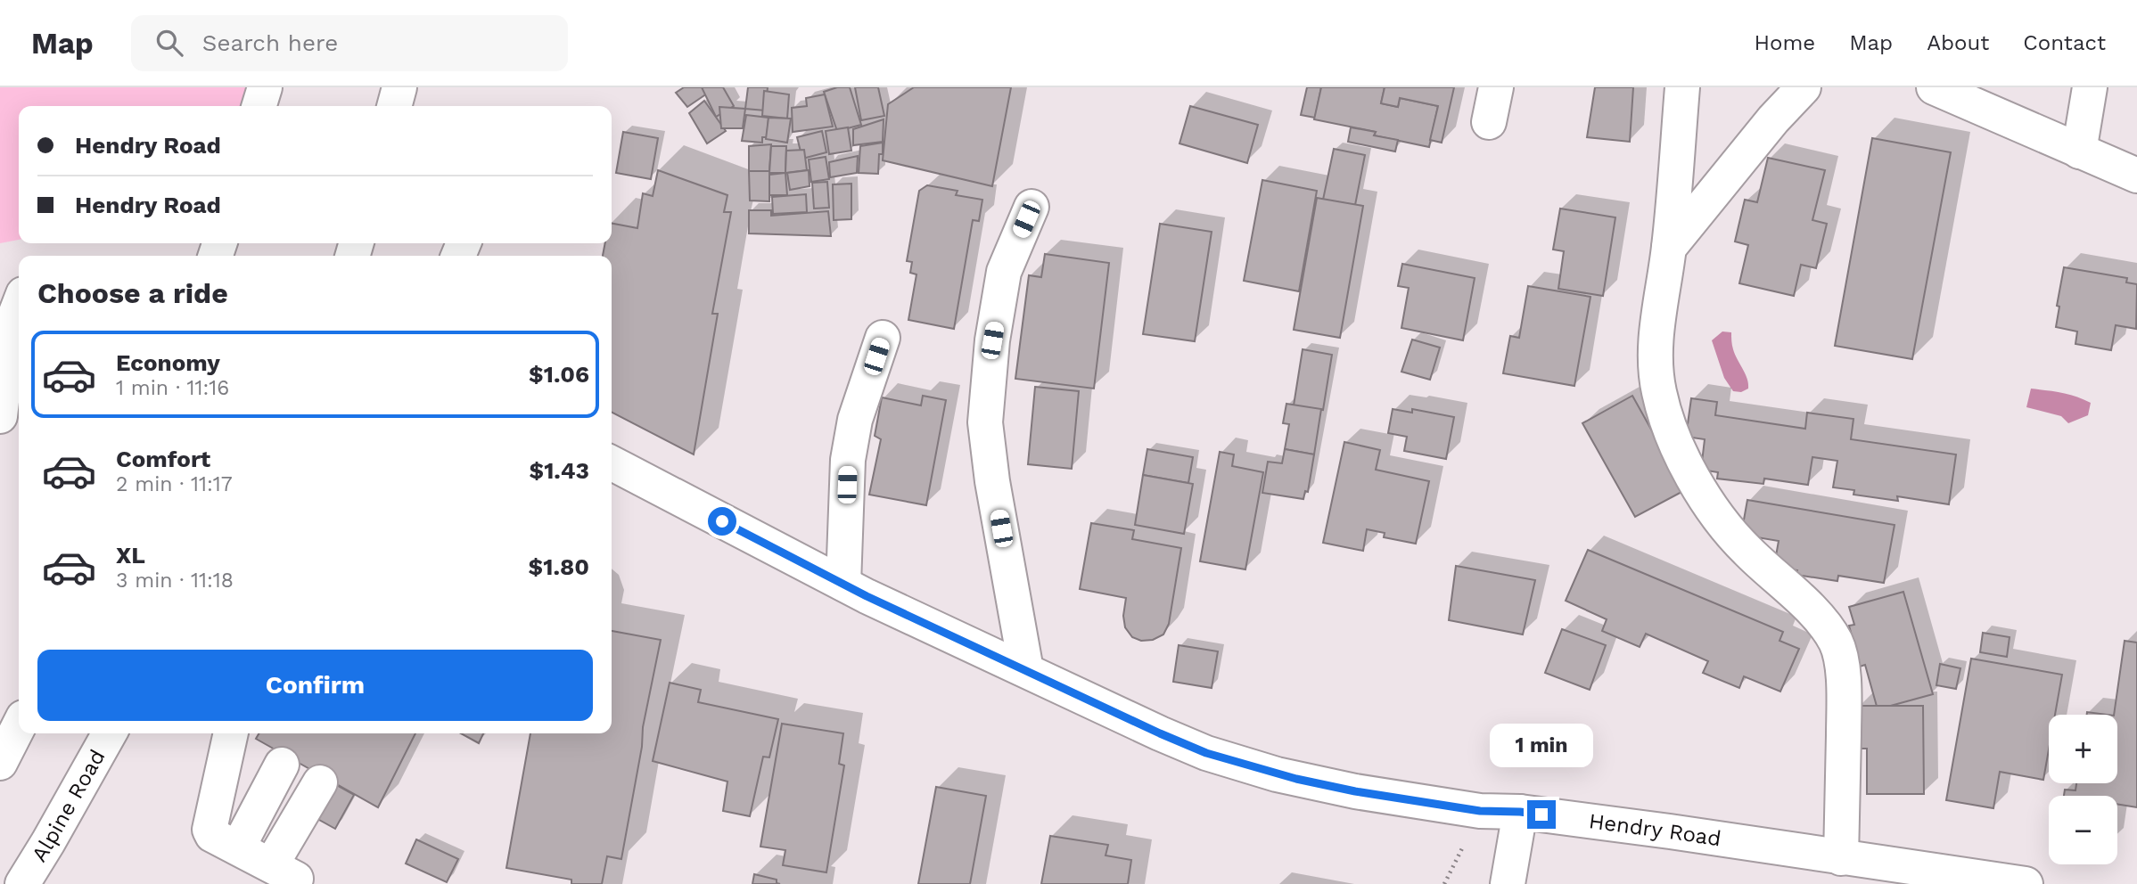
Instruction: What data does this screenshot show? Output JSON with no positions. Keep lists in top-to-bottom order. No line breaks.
{"streets":{"street":["Alpine Road","Hendry Road"]},"page":{"header":"Map","search":"Search here","nav":["Home","Map","About","Contact"],"banner":["Hendry Road","Hendry Road"],"heading":"Choose a ride","list":[{"name":"Economy","note":"1 min · 11:16","value":"$1.06"},{"name":"Comfort","note":"2 min · 11:17","value":"$1.43"},{"name":"XL","note":"3 min · 11:18","value":"$1.80"}],"buttons":"Confirm","map_buttons":["+","−"],"bubble":"1 min"}}
